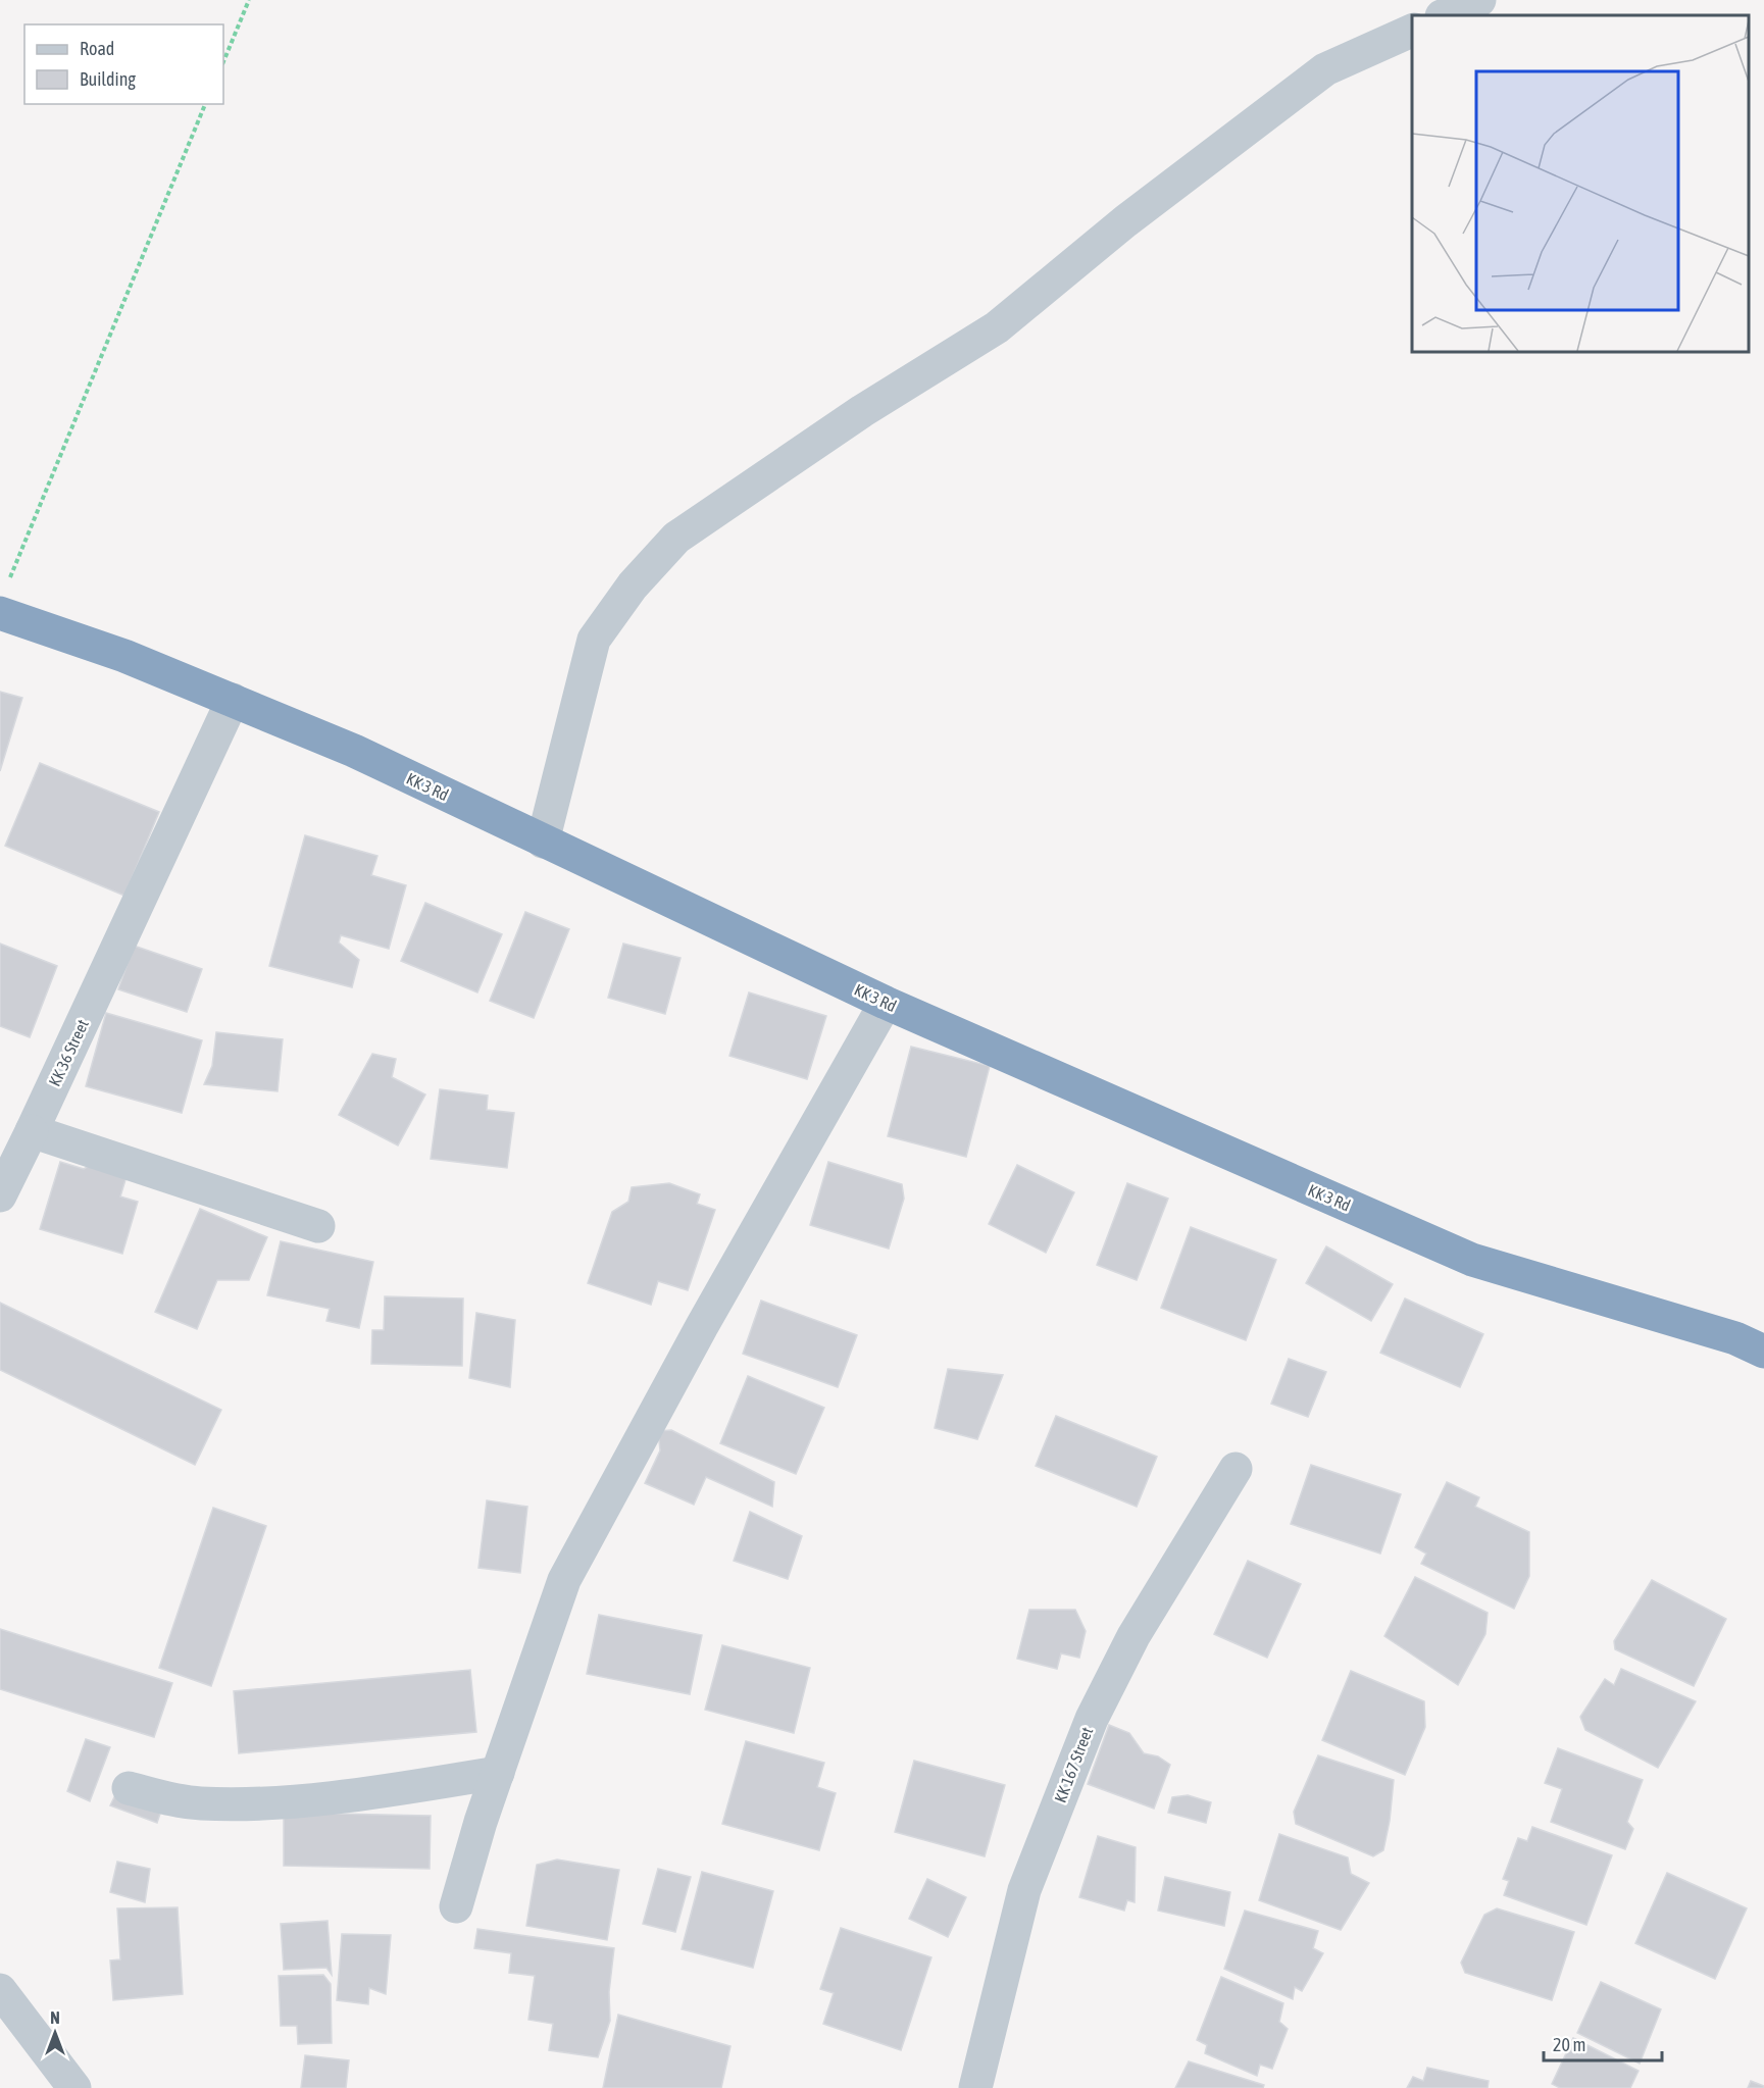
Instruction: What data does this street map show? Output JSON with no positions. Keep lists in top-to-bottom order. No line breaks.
{"streets":{"highway":["KK 3 Rd"],"street":["KK 36 Street","KK 167 Street"]},"crossings":[["KK 3 Rd","KK 36 Street"]],"legend":["Road","Building"],"scale_bar":"20 m","north":"top"}
